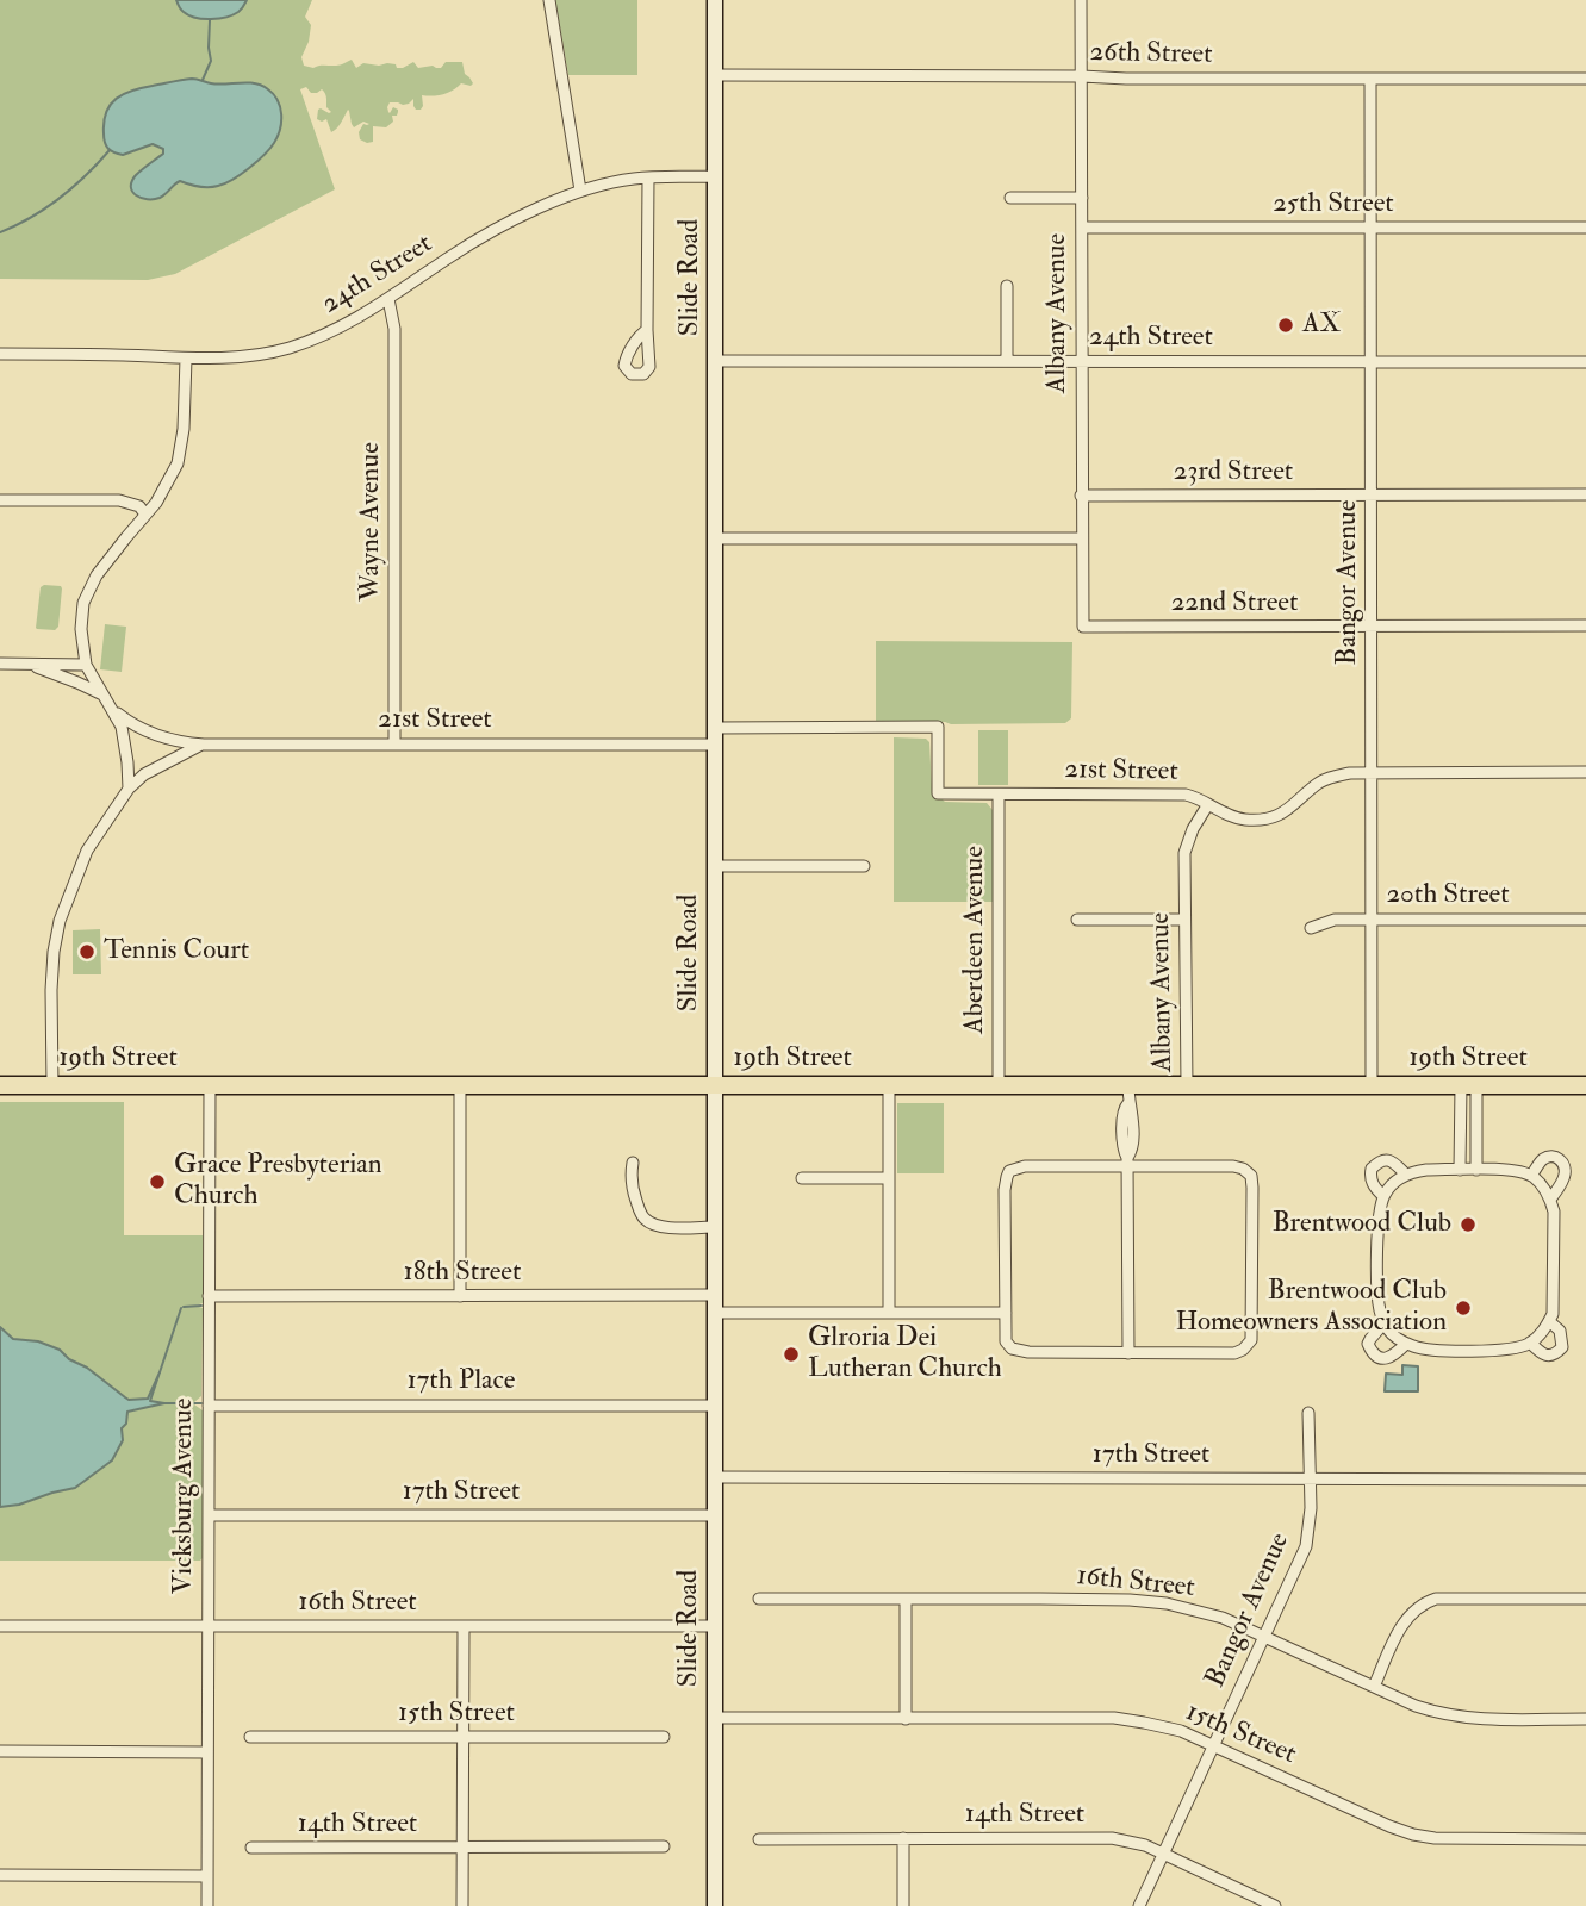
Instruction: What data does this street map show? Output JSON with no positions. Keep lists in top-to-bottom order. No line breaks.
{"streets":{"main road":["Slide Road","19th Street"],"street":["26th Street","25th Street","24th Street","Albany Avenue","23rd Street","Wayne Avenue","Bangor Avenue","22nd Street","21st Street","20th Street","Aberdeen Avenue","18th Street","17th Place","17th Street","Vicksburg Avenue","16th Street","15th Street","14th Street"]},"crossings":[["26th Street","Slide Road"],["26th Street","Albany Avenue"],["26th Street","Bangor Avenue"],["25th Street","Albany Avenue"],["25th Street","Bangor Avenue"],["24th Street","Slide Road"],["24th Street","Albany Avenue"],["24th Street","Wayne Avenue"],["24th Street","Bangor Avenue"],["Slide Road","21st Street"],["Slide Road","19th Street"],["Slide Road","18th Street"],["Slide Road","17th Place"],["Slide Road","17th Street"],["Slide Road","16th Street"],["Slide Road","15th Street"],["Albany Avenue","23rd Street"],["Albany Avenue","22nd Street"],["Albany Avenue","21st Street"],["Albany Avenue","19th Street"],["23rd Street","Bangor Avenue"],["Wayne Avenue","21st Street"],["Bangor Avenue","22nd Street"],["Bangor Avenue","21st Street"],["Bangor Avenue","20th Street"],["Bangor Avenue","19th Street"],["Bangor Avenue","17th Street"],["Bangor Avenue","16th Street"],["Bangor Avenue","15th Street"],["Bangor Avenue","14th Street"],["21st Street","Aberdeen Avenue"],["Aberdeen Avenue","19th Street"],["19th Street","Vicksburg Avenue"],["18th Street","Vicksburg Avenue"],["17th Place","Vicksburg Avenue"],["17th Street","Vicksburg Avenue"],["Vicksburg Avenue","16th Street"]],"places":["AX","Tennis Court","Grace Presbyterian Church","Brentwood Club","Brentwood Club Homeowners Association","Glroria Dei Lutheran Church"]}
